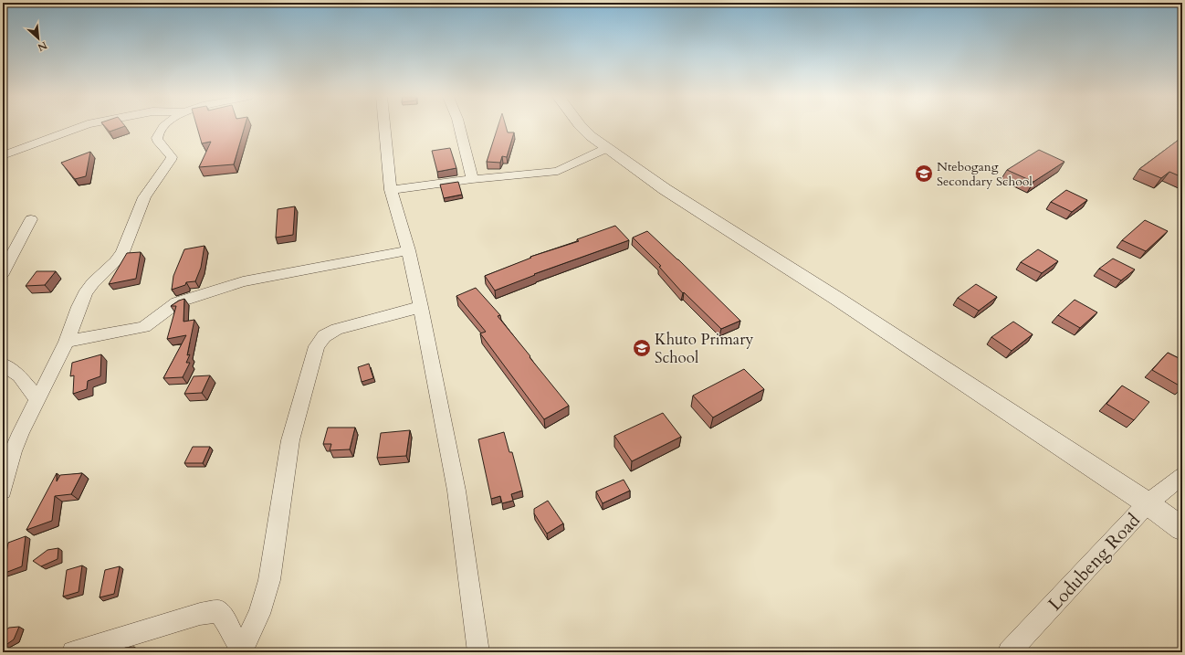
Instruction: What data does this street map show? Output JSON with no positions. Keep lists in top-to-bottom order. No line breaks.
{"streets":{"street":["Lodubeng Road"]},"places":{"school or university":["Ntebogang Secondary School","Khuto Primary School"]},"north":"bottom right"}
